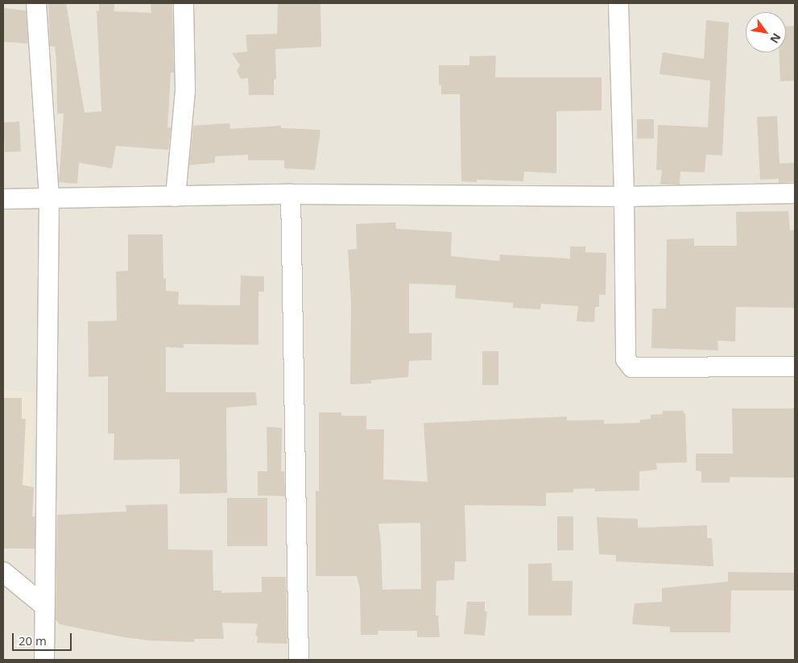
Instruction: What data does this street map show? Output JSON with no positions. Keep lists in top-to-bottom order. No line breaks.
{"scale_bar":"20 m","north":"bottom right"}
